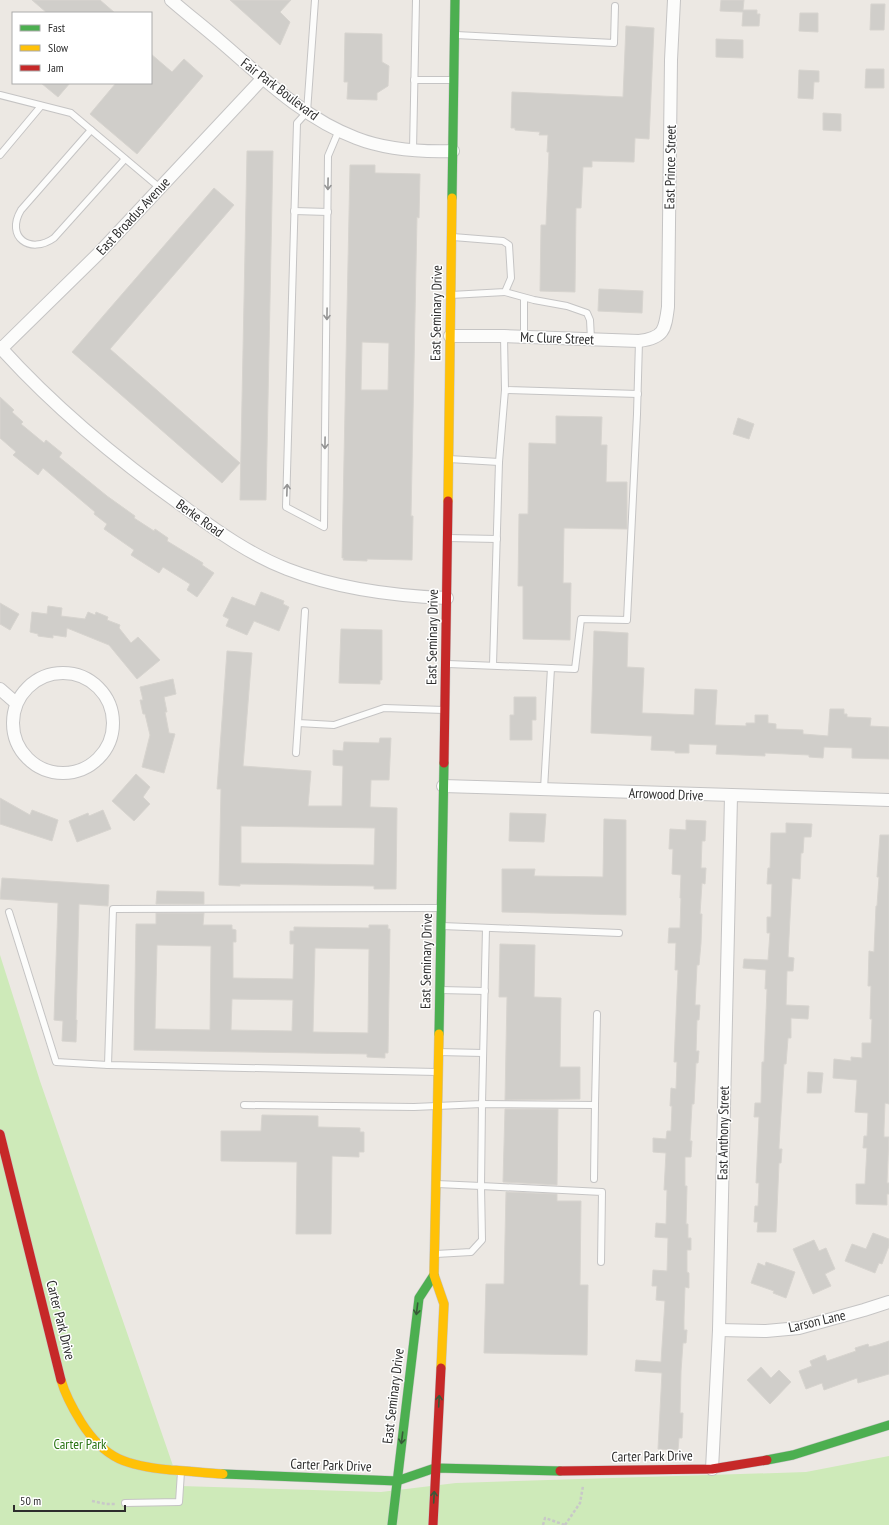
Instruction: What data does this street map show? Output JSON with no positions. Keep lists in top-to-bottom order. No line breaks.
{"streets":{"main road":["East Seminary Drive","Carter Park Drive"],"street":["Fair Park Boulevard","East Prince Street","East Broadus Avenue","Mc Clure Street","Berke Road","Arrowood Drive","East Anthony Street","Larson Lane"]},"crossings":[["Fair Park Boulevard","East Broadus Avenue"],["Fair Park Boulevard","East Seminary Drive"],["East Prince Street","Mc Clure Street"],["East Broadus Avenue","Berke Road"],["East Seminary Drive","Mc Clure Street"],["East Seminary Drive","Berke Road"],["East Seminary Drive","Arrowood Drive"],["East Seminary Drive","Carter Park Drive"],["Arrowood Drive","East Anthony Street"],["East Anthony Street","Carter Park Drive"],["East Anthony Street","Larson Lane"]],"parks":["Carter Park"],"legend":["Fast","Slow","Jam"],"scale_bar":"50 m"}
